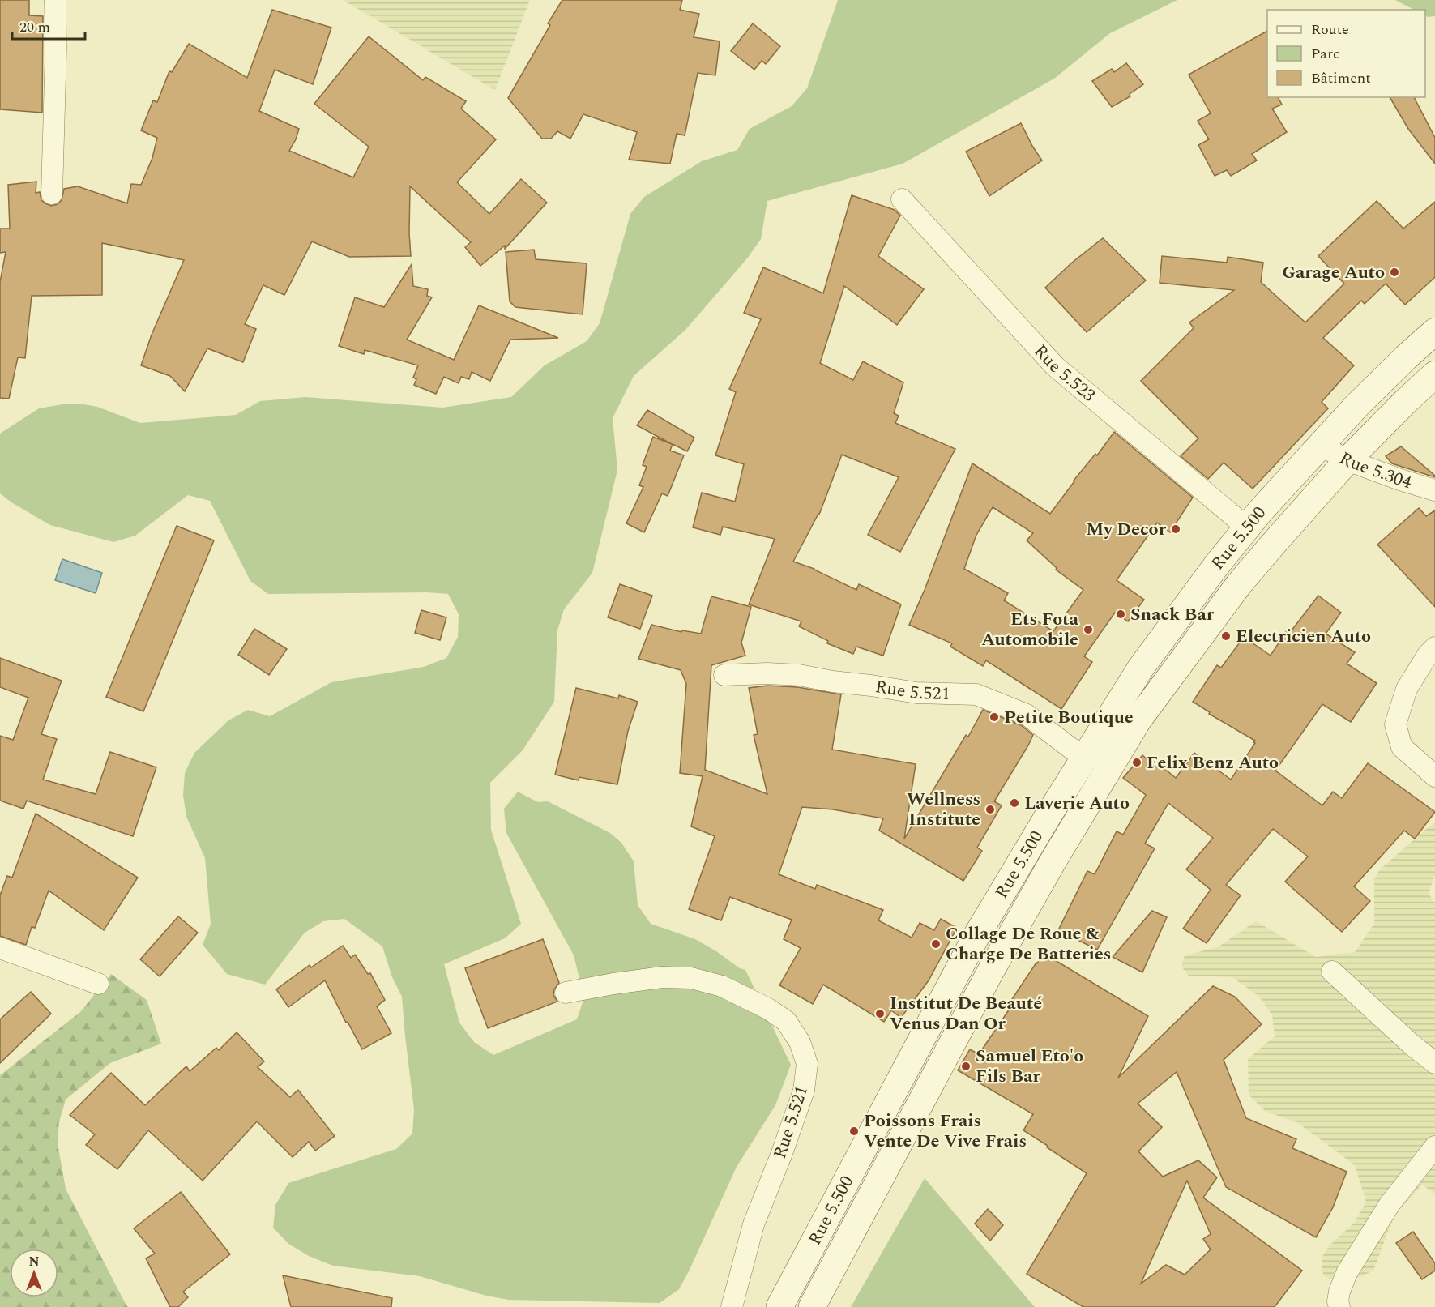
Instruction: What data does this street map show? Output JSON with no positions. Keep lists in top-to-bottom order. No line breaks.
{"streets":{"main road":["Rue 5.500"],"street":["Rue 5.523","Rue 5.304","Rue 5.521"]},"crossings":[["Rue 5.523","Rue 5.500"],["Rue 5.304","Rue 5.500"],["Rue 5.500","Rue 5.521"]],"places":["Garage Auto","My Decor","Snack Bar","Ets Fota Automobile","Electricien Auto","Petite Boutique","Felix Benz Auto","Laverie Auto","Wellness Institute","Collage De Roue & Charge De Batteries","Institut De Beauté Venus Dan Or","Samuel Eto'o Fils Bar","Poissons Frais Vente De Vive Frais"],"legend":["Route","Parc","Bâtiment"],"scale_bar":"20 m","north":"top"}
